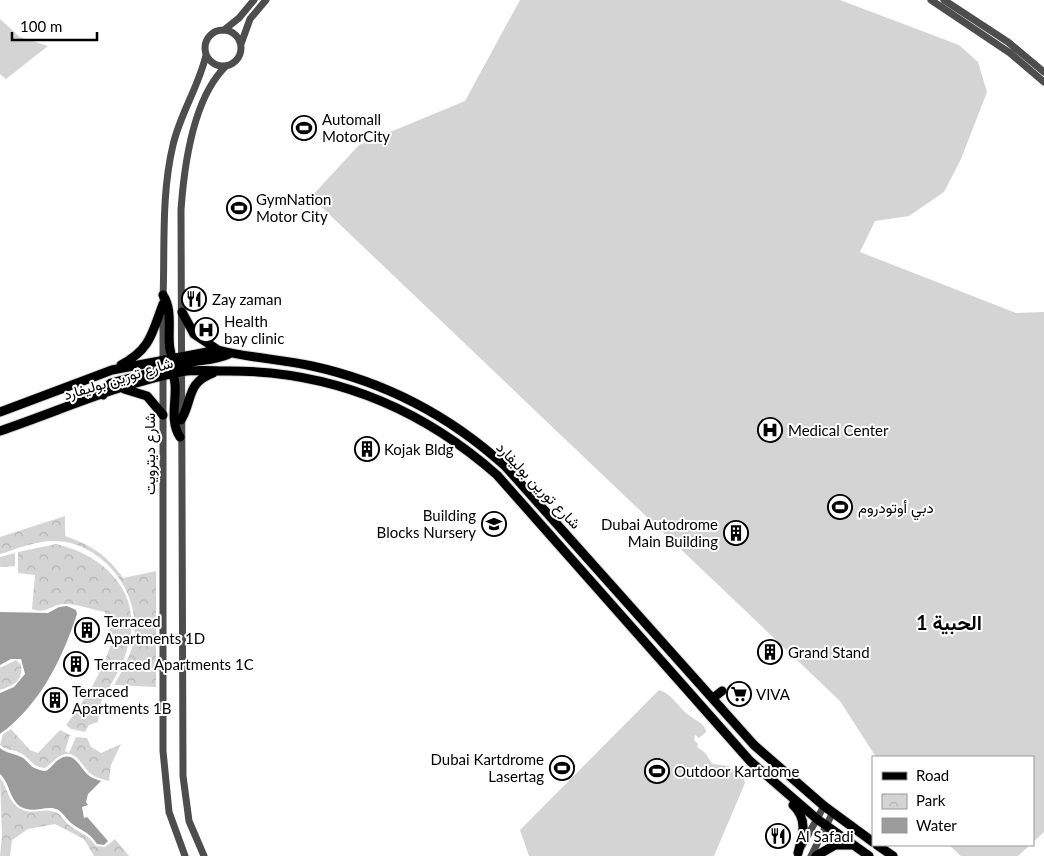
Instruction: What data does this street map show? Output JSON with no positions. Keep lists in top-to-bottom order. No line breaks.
{"streets":{"main road":["شارع تورين بوليفارد"],"street":["شارع ديترويت"]},"crossings":[["شارع تورين بوليفارد","شارع ديترويت"]],"districts":["الحبية 1"],"places":{"sports":["Automall MotorCity","GymNation Motor City","دبي أوتودروم","Dubai Kartdrome Lasertag","Outdoor Kartdome"],"restaurant":["Zay zaman","Al Safadi"],"hospital":["Health bay clinic","Medical Center"],"building":["Kojak Bldg","Dubai Autodrome Main Building","Terraced Apartments 1D","Grand Stand","Terraced Apartments 1C","Terraced Apartments 1B"],"school or university":["Building Blocks Nursery"],"supermarket":["VIVA"]},"legend":["Road","Park","Water"],"scale_bar":"100 m"}
